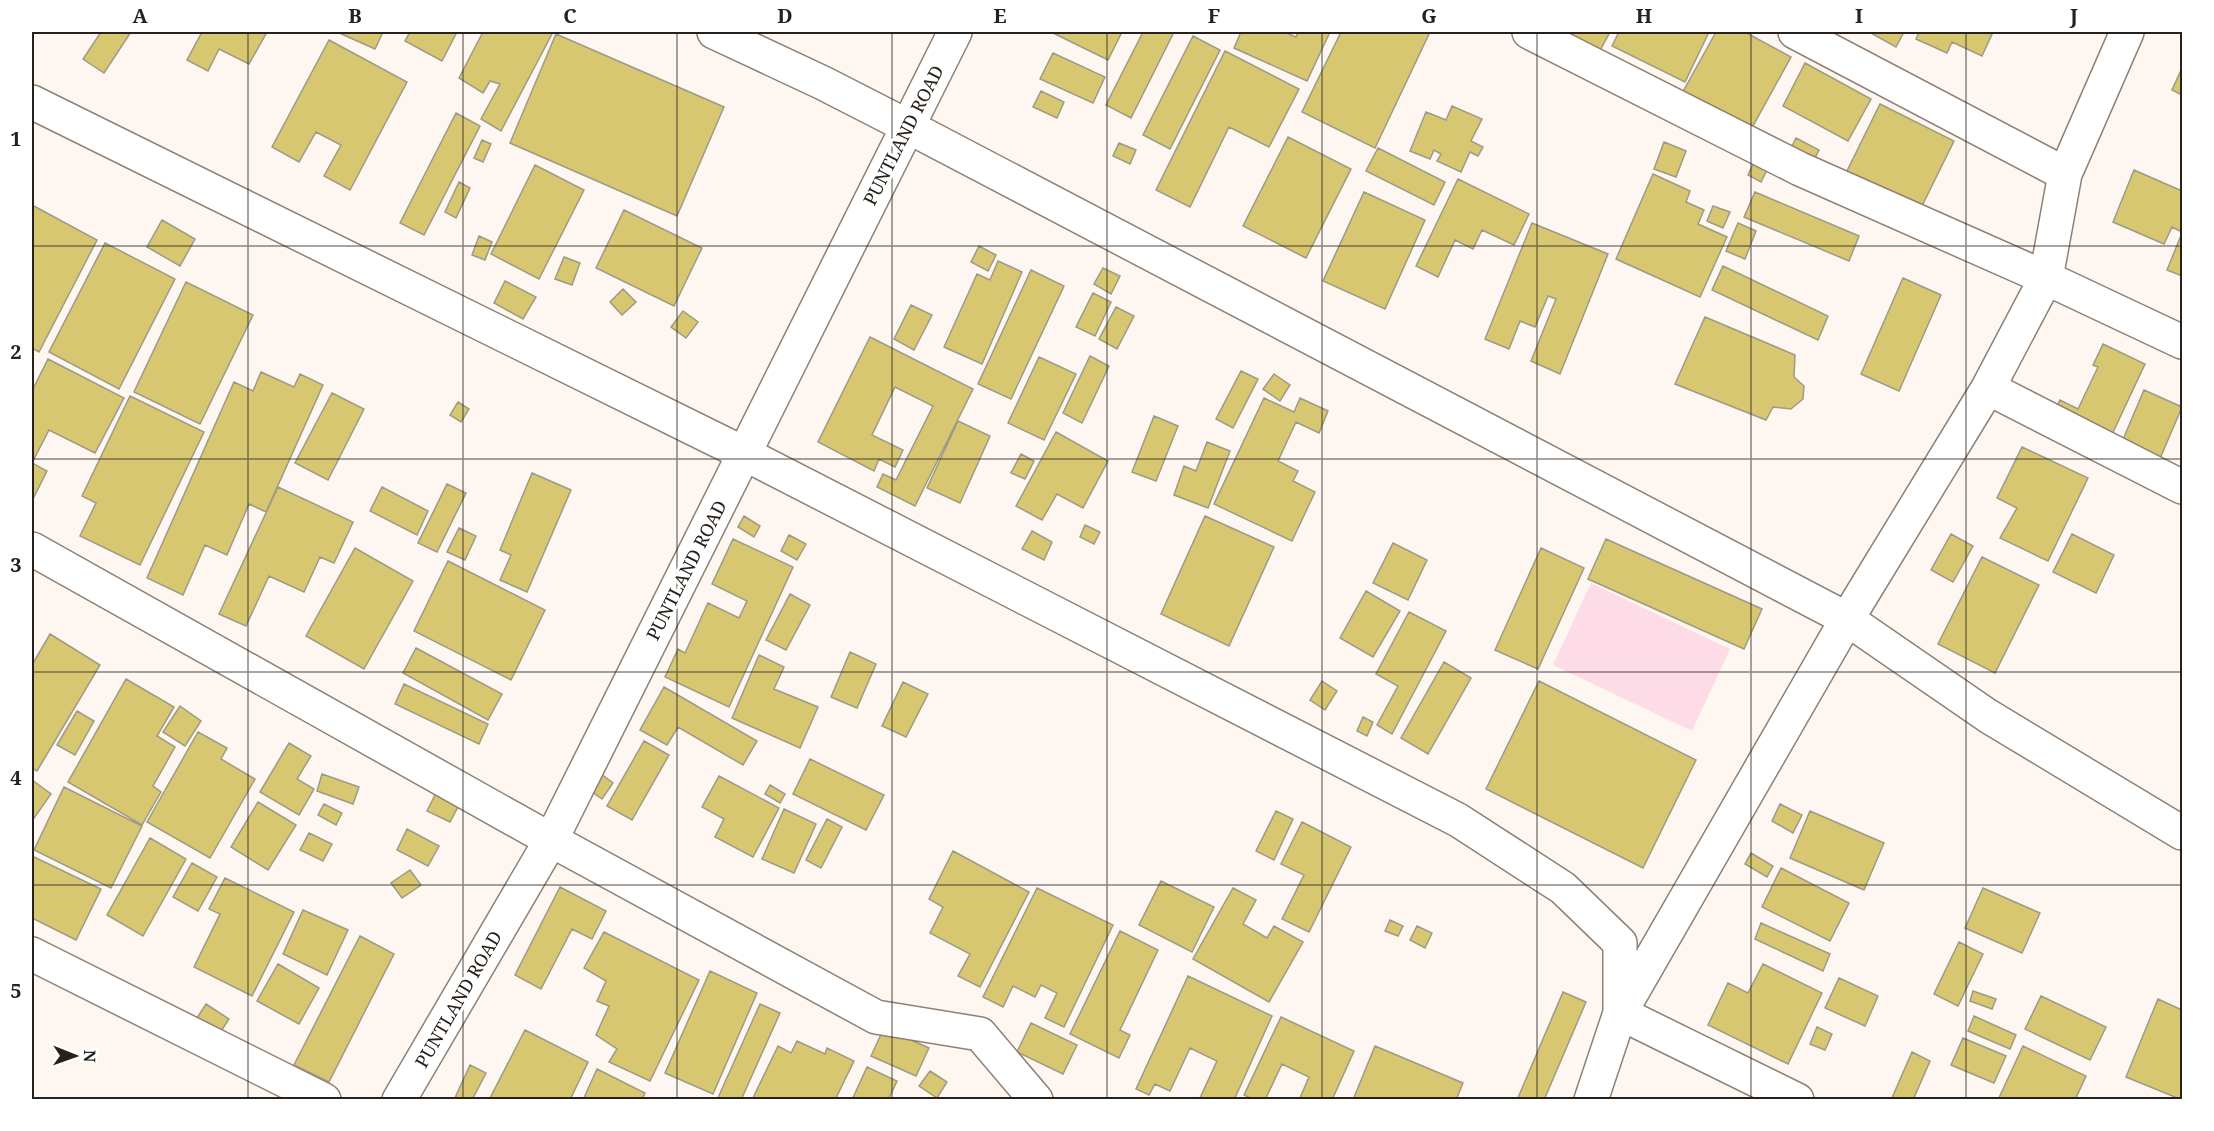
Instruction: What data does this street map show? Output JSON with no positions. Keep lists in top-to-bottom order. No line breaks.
{"streets":{"street":["PUNTLAND ROAD"]},"north":"right","grid":{"columns":["A","B","C","D","E","F","G","H","I","J"],"rows":["1","2","3","4","5"]}}
